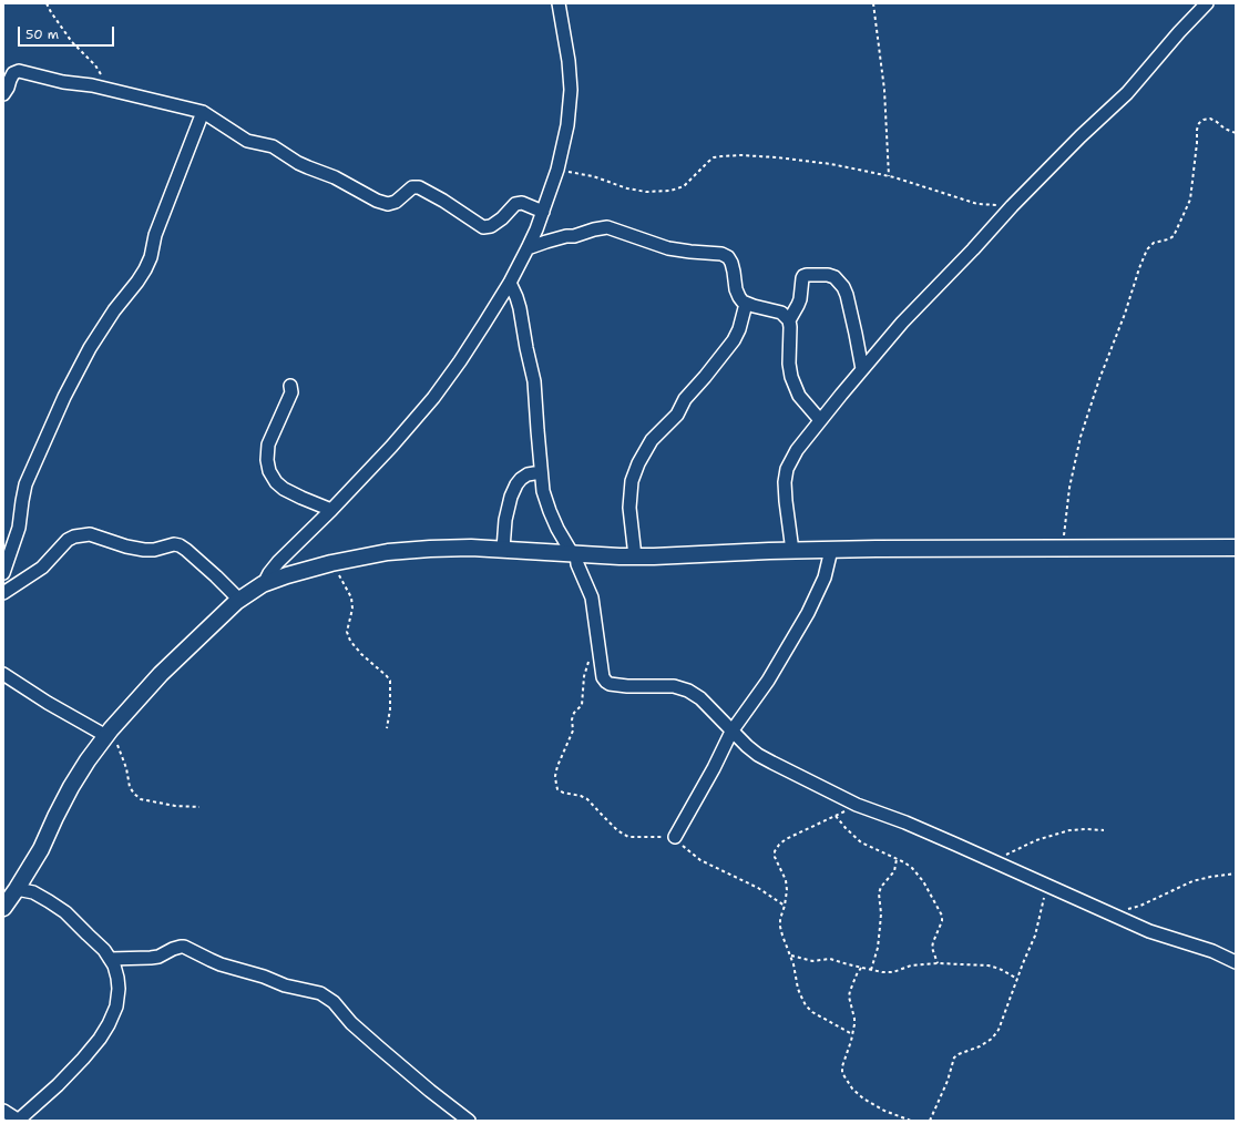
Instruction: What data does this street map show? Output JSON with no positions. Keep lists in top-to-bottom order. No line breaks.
{"scale_bar":"50 m"}
